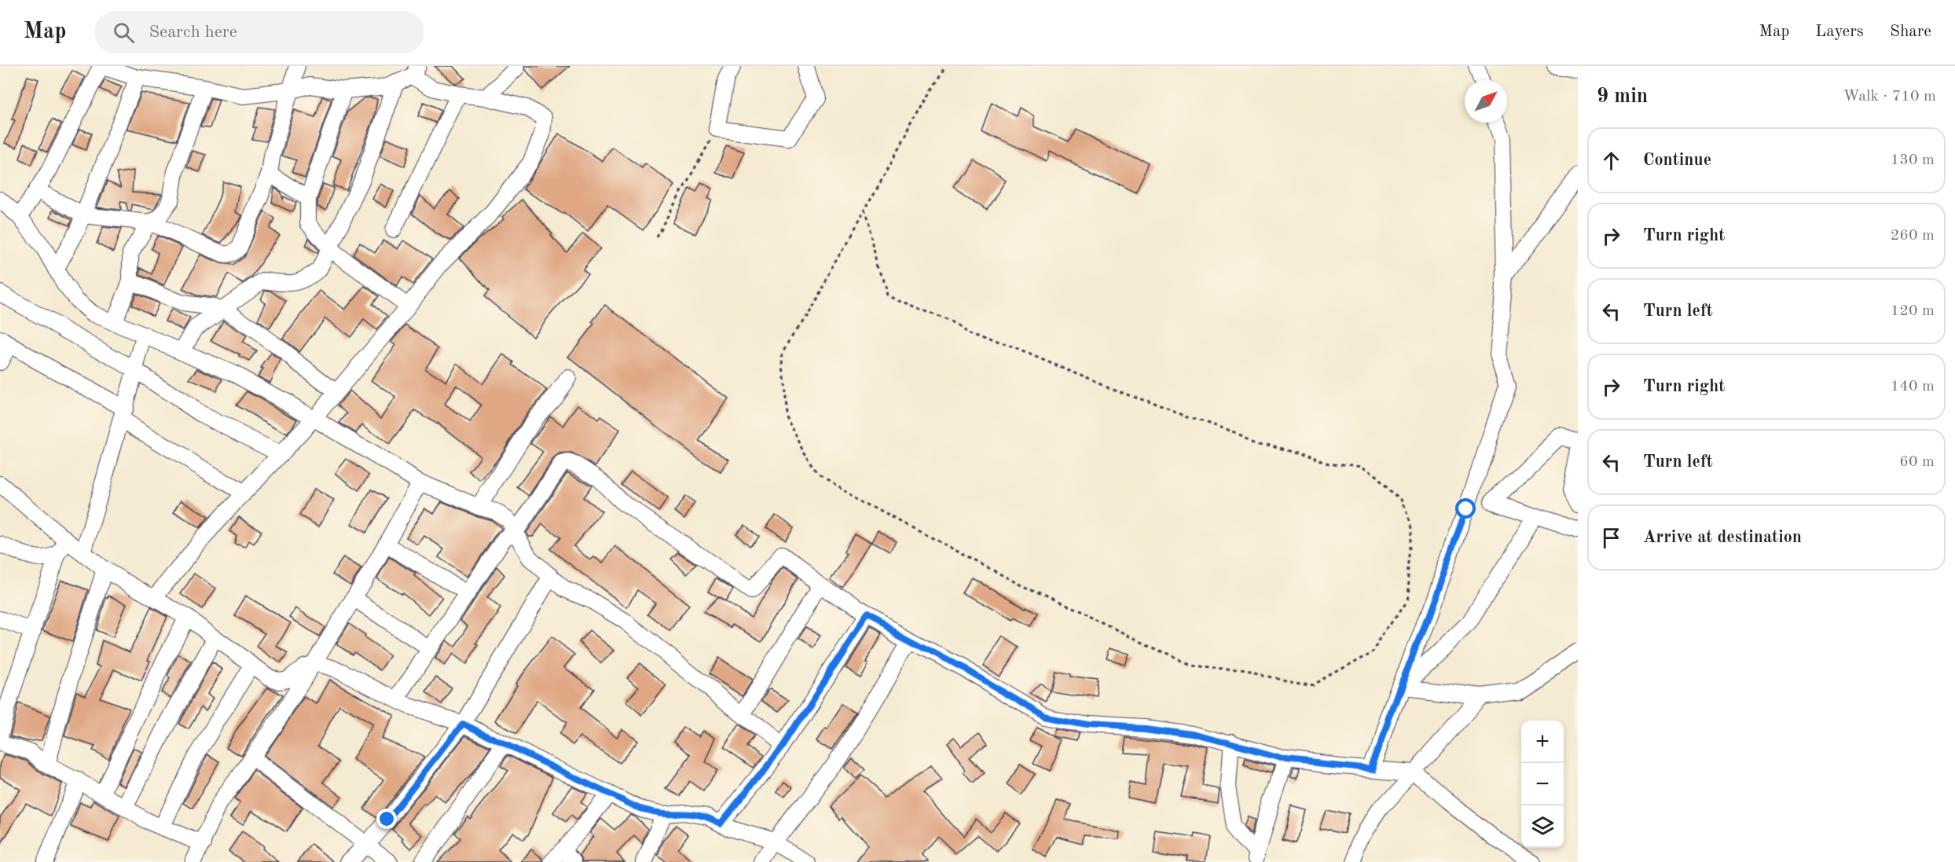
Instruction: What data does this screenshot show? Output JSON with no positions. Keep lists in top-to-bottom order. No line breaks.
{"north":"top right","page":{"header":"Map","search":"Search here","nav":["Map","Layers","Share"],"heading":["9 min","Walk · 710 m"],"list":[["Continue","130 m"],["Turn right","260 m"],["Turn left","120 m"],["Turn right","140 m"],["Turn left","60 m"],"Arrive at destination"],"map_buttons":["+","−"]}}
